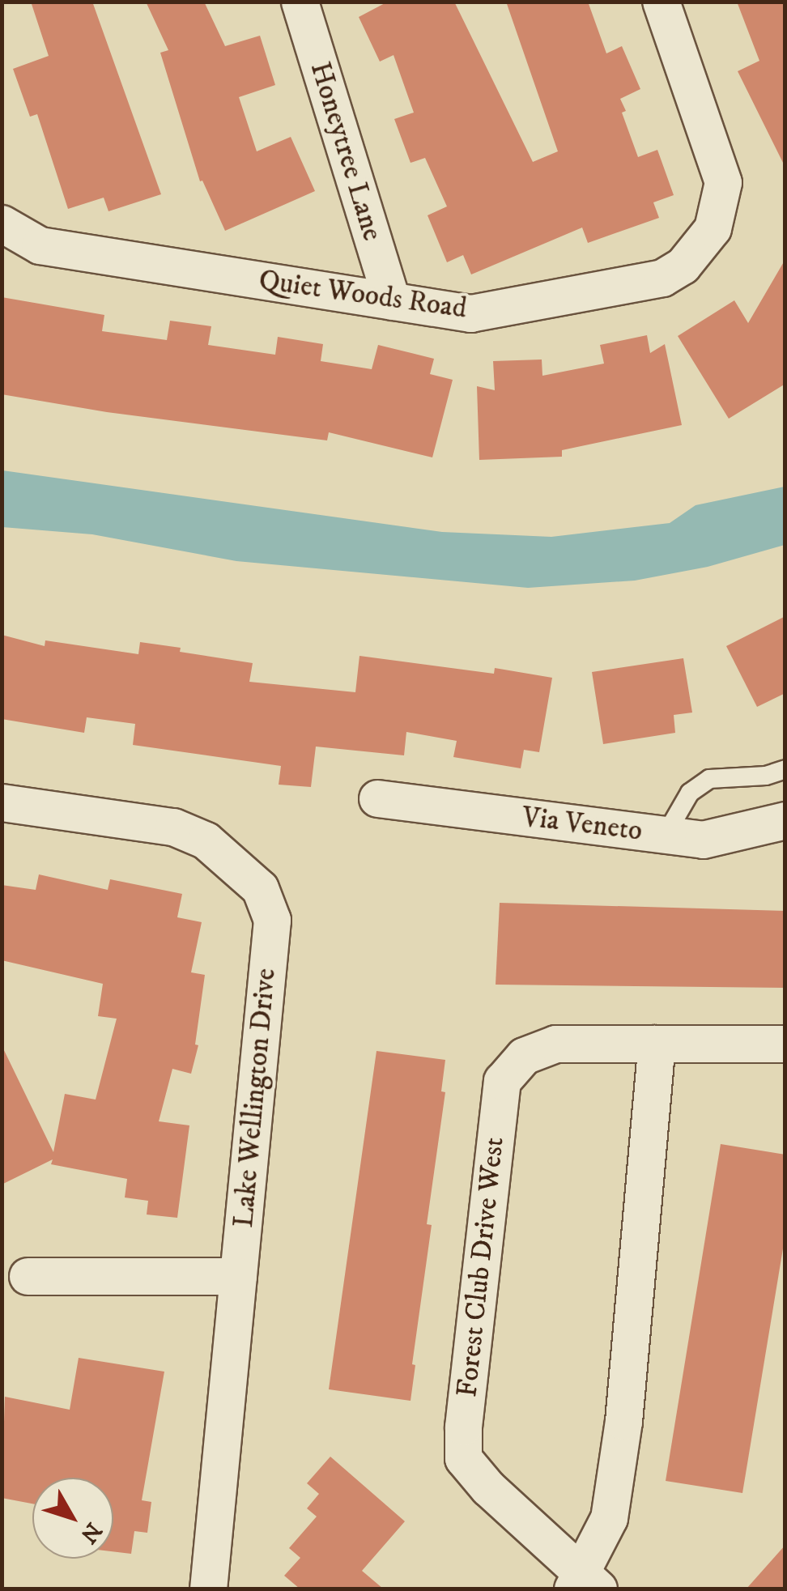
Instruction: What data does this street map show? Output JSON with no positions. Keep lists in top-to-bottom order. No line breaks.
{"streets":{"street":["Honeytree Lane","Quiet Woods Road","Via Veneto","Lake Wellington Drive","Forest Club Drive West"]},"crossings":[["Honeytree Lane","Quiet Woods Road"]],"north":"bottom right"}
